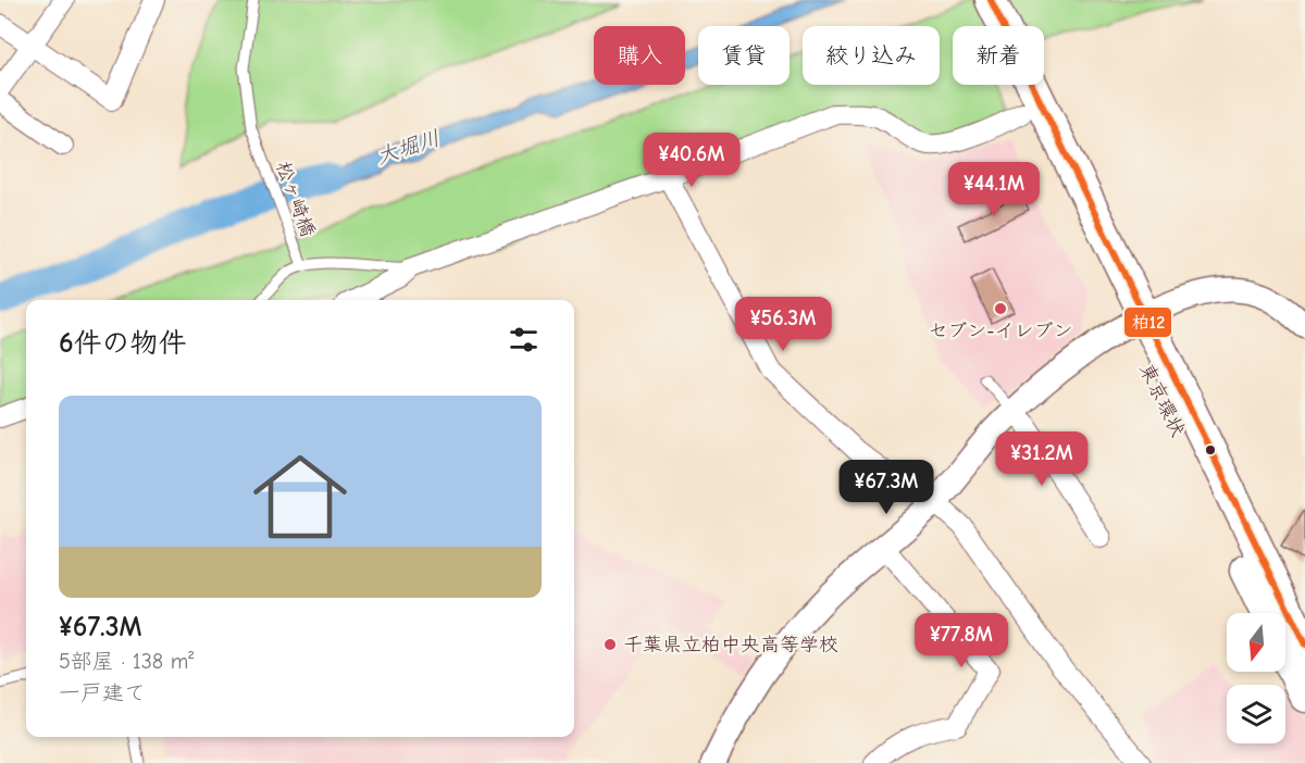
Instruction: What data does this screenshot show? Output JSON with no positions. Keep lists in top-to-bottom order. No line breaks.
{"streets":{"highway":["東京環状"],"lane":["松ヶ崎橋"]},"water":["大堀川"],"places":["セブン-イレブン","千葉県立柏中央高等学校"],"lines":["transit line 柏12"],"north":"bottom","page":{"chip":["購入","賃貸","絞り込み","新着"],"price":["¥40.6M","¥44.1M","¥56.3M","¥31.2M","¥67.3M","¥77.8M"],"heading":"6件の物件","list":[{"name":"¥67.3M","note":"5部屋 · 138 m² · 一戸建て"}]}}
